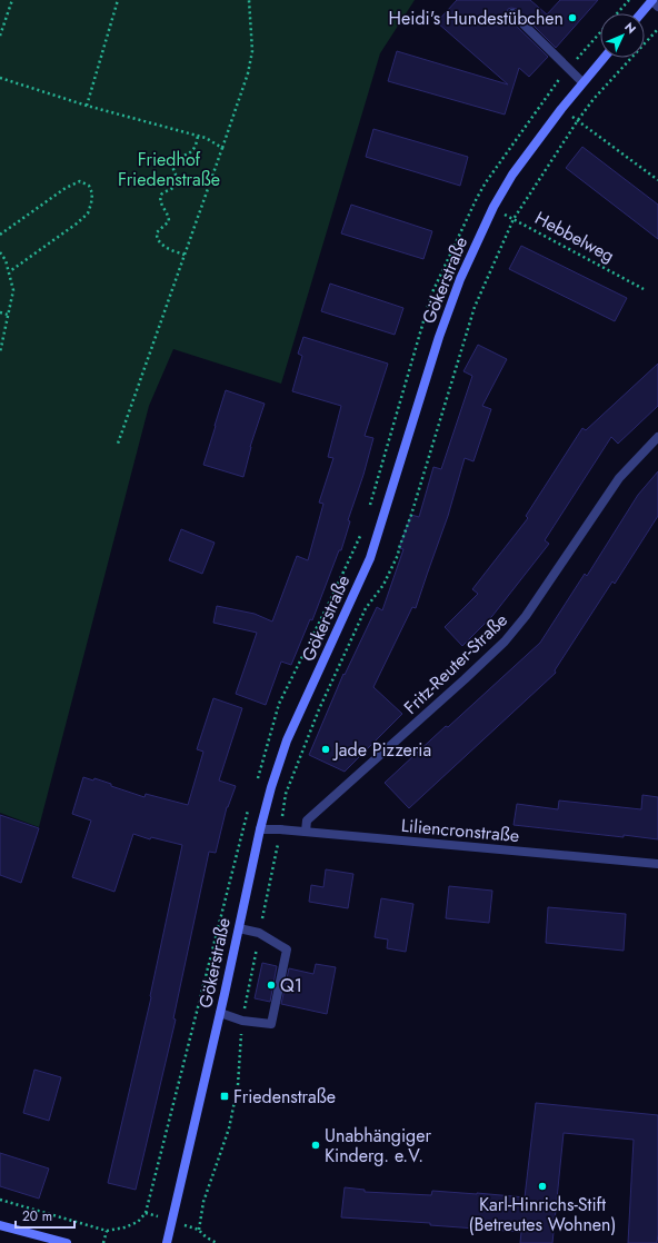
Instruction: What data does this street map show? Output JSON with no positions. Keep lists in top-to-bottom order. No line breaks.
{"streets":{"main road":["Gökerstraße"],"street":["Fritz-Reuter-Straße","Liliencronstraße"],"path":["Hebbelweg"]},"crossings":[["Hebbelweg","Gökerstraße"],["Gökerstraße","Liliencronstraße"],["Fritz-Reuter-Straße","Liliencronstraße"]],"parks":["Friedhof Friedenstraße"],"places":{"other":["Heidi's Hundestübchen","Jade Pizzeria","Q1","Unabhängiger Kinderg. e.V.","Karl-Hinrichs-Stift (Betreutes Wohnen)"],"transit":["Friedenstraße"]},"scale_bar":"20 m","north":"top right"}
